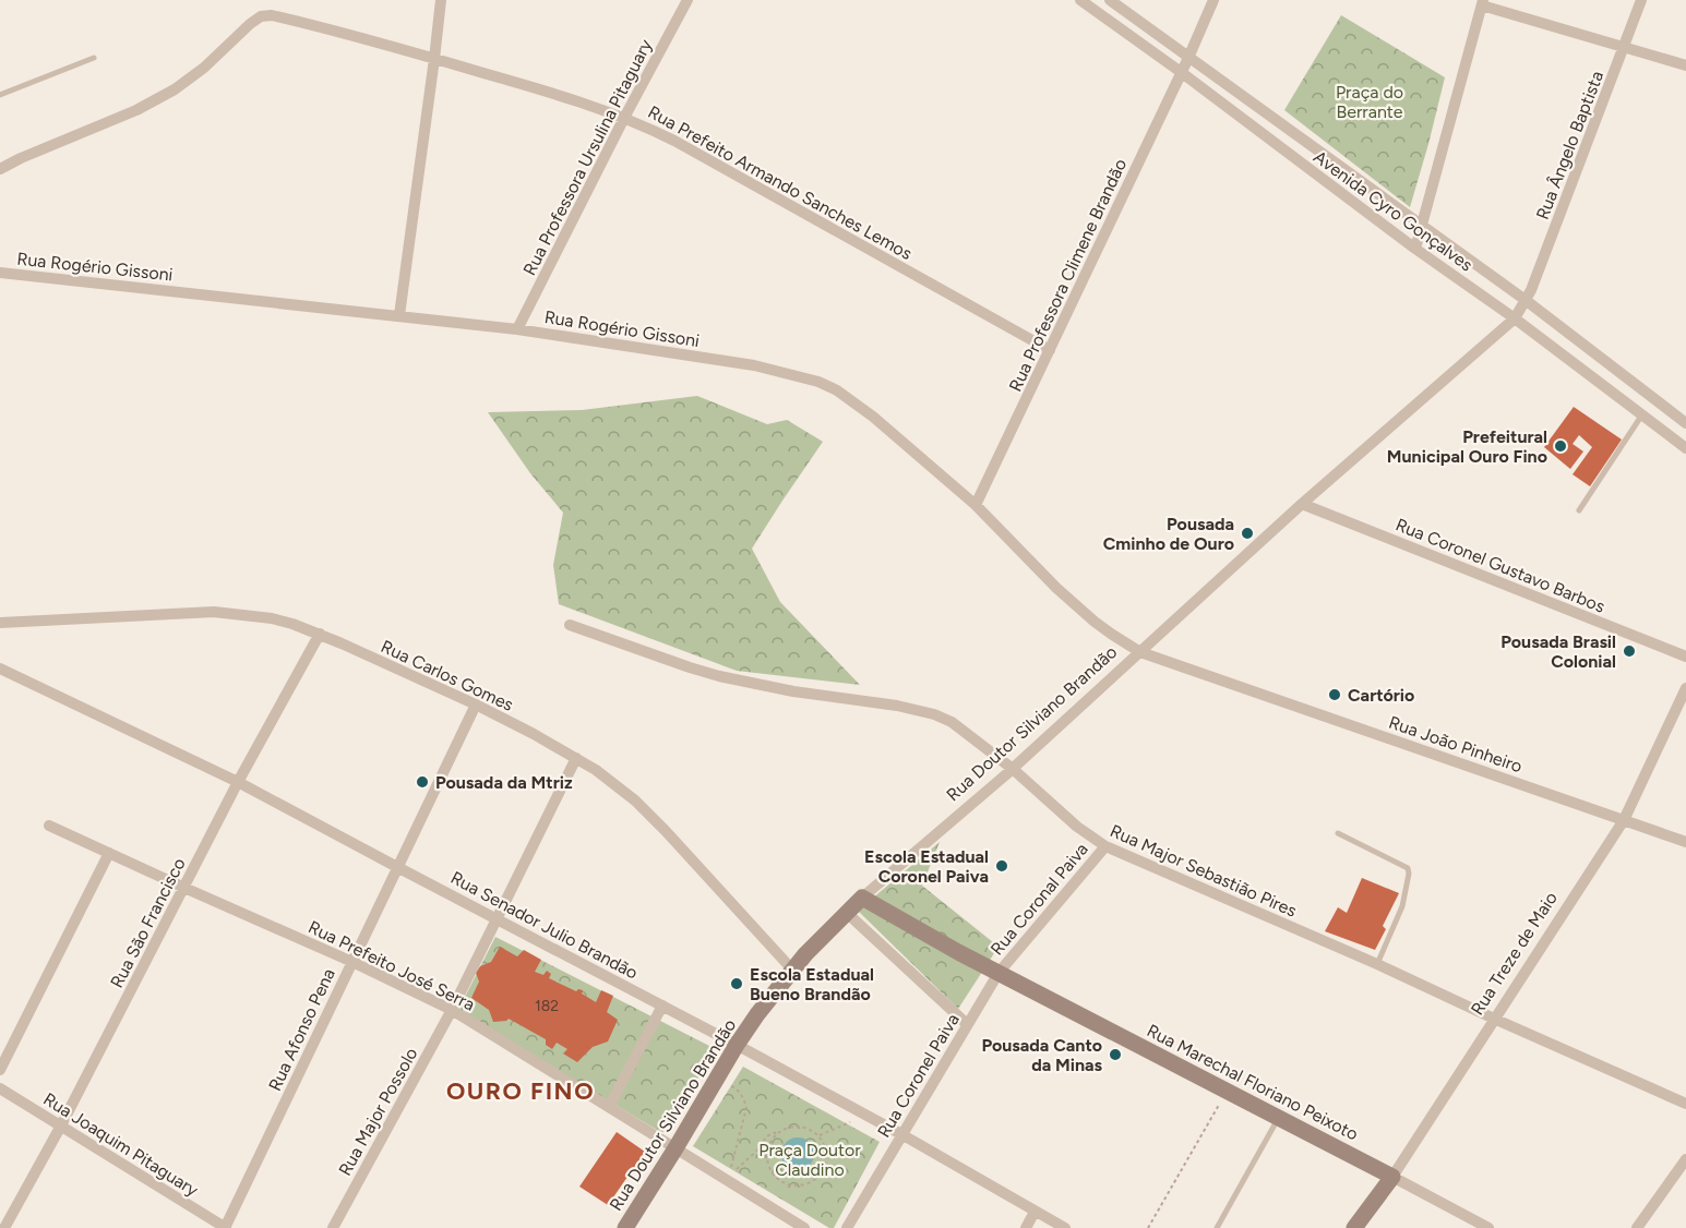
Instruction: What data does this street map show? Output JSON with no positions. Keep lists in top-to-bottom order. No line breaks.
{"streets":{"street":["Rua Ângelo Baptista","Rua Professora Ursulina Pitaguary","Rua Prefeito Armando Sanches Lemos","Avenida Cyro Gonçalves","Rua Rogério Gissoni","Rua Professora Climene Brandão","Rua Coronel Gustavo Barbos","Rua Carlos Gomes","Rua Doutor Silviano Brandão","Rua João Pinheiro","Rua Major Sebastião Pires","Rua Coronal Paiva","Rua São Francisco","Rua Senador Julio Brandão","Rua Treze de Maio","Rua Prefeito José Serra","Rua Afonso Pena","Rua Coronel Paiva","Rua Marechal Floriano Peixoto","Rua Major Possolo","Rua Joaquim Pitaguary"]},"crossings":[["Rua Ângelo Baptista","Avenida Cyro Gonçalves"],["Rua Ângelo Baptista","Rua Doutor Silviano Brandão"],["Rua Professora Ursulina Pitaguary","Rua Prefeito Armando Sanches Lemos"],["Rua Professora Ursulina Pitaguary","Rua Rogério Gissoni"],["Rua Prefeito Armando Sanches Lemos","Rua Professora Climene Brandão"],["Avenida Cyro Gonçalves","Rua Professora Climene Brandão"],["Avenida Cyro Gonçalves","Rua Doutor Silviano Brandão"],["Rua Rogério Gissoni","Rua Professora Climene Brandão"],["Rua Rogério Gissoni","Rua Doutor Silviano Brandão"],["Rua Rogério Gissoni","Rua João Pinheiro"],["Rua Coronel Gustavo Barbos","Rua Doutor Silviano Brandão"],["Rua Carlos Gomes","Rua Doutor Silviano Brandão"],["Rua Carlos Gomes","Rua São Francisco"],["Rua Carlos Gomes","Rua Afonso Pena"],["Rua Carlos Gomes","Rua Major Possolo"],["Rua Doutor Silviano Brandão","Rua João Pinheiro"],["Rua Doutor Silviano Brandão","Rua Major Sebastião Pires"],["Rua Doutor Silviano Brandão","Rua Senador Julio Brandão"],["Rua Doutor Silviano Brandão","Rua Prefeito José Serra"],["Rua Doutor Silviano Brandão","Rua Marechal Floriano Peixoto"],["Rua João Pinheiro","Rua Treze de Maio"],["Rua Major Sebastião Pires","Rua Coronal Paiva"],["Rua Major Sebastião Pires","Rua Treze de Maio"],["Rua Coronal Paiva","Rua Coronel Paiva"],["Rua Coronal Paiva","Rua Marechal Floriano Peixoto"],["Rua São Francisco","Rua Senador Julio Brandão"],["Rua São Francisco","Rua Prefeito José Serra"],["Rua São Francisco","Rua Joaquim Pitaguary"],["Rua Senador Julio Brandão","Rua Afonso Pena"],["Rua Senador Julio Brandão","Rua Coronel Paiva"],["Rua Senador Julio Brandão","Rua Major Possolo"],["Rua Treze de Maio","Rua Marechal Floriano Peixoto"],["Rua Prefeito José Serra","Rua Afonso Pena"],["Rua Prefeito José Serra","Rua Major Possolo"],["Rua Afonso Pena","Rua Joaquim Pitaguary"],["Rua Coronel Paiva","Rua Marechal Floriano Peixoto"]],"districts":["OURO FINO"],"parks":["Praça do Berrante","Praça Doutor Claudino"],"places":["Prefeitural Municipal Ouro Fino","Pousada Cminho de Ouro","Pousada Brasil Colonial","Cartório","Pousada da Mtriz","Escola Estadual Coronel Paiva","Escola Estadual Bueno Brandão","Pousada Canto da Minas"],"house_numbers":["182"]}
